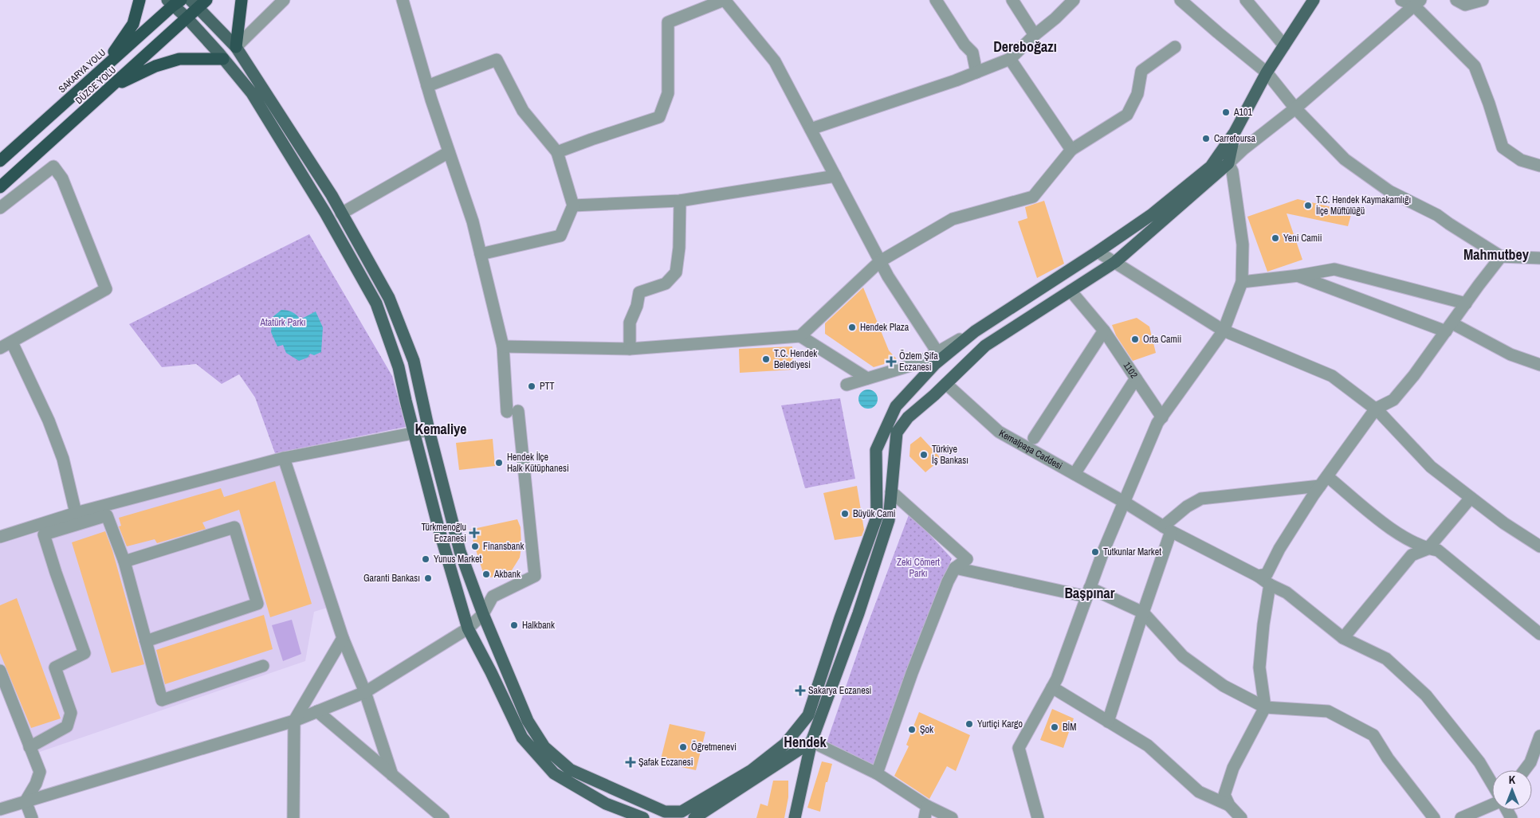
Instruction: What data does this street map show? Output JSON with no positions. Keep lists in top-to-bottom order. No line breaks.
{"streets":{"highway":["SAKARYA YOLU","DÜZCE YOLU"],"street":["1102","Kemalpaşa Caddesi"]},"crossings":[["1102","Kemalpaşa Caddesi"]],"districts":["Dereboğazı","Mahmutbey","Kemaliye","Başpınar","Hendek"],"parks":["Atatürk Parkı","Zeki Cömert Parkı"],"places":{"other":["A101","Carrefoursa","T.C. Hendek Kaymakamlığı İlçe Müftülüğü","Yeni Camii","Hendek Plaza","Orta Camii","T.C. Hendek Belediyesi","PTT","Türkiye İş Bankası","Hendek İlçe Halk Kütüphanesi","Büyük Cami","Finansbank","Tutkunlar Market","Yunus Market","Akbank","Garanti Bankası","Halkbank","Yurtiçi Kargo","BİM","Şok","Öğretmenevi"],"health":["Özlem Şifa Eczanesi","Türkmenoğlu Eczanesi","Sakarya Eczanesi","Şafak Eczanesi"]},"north":"top"}
